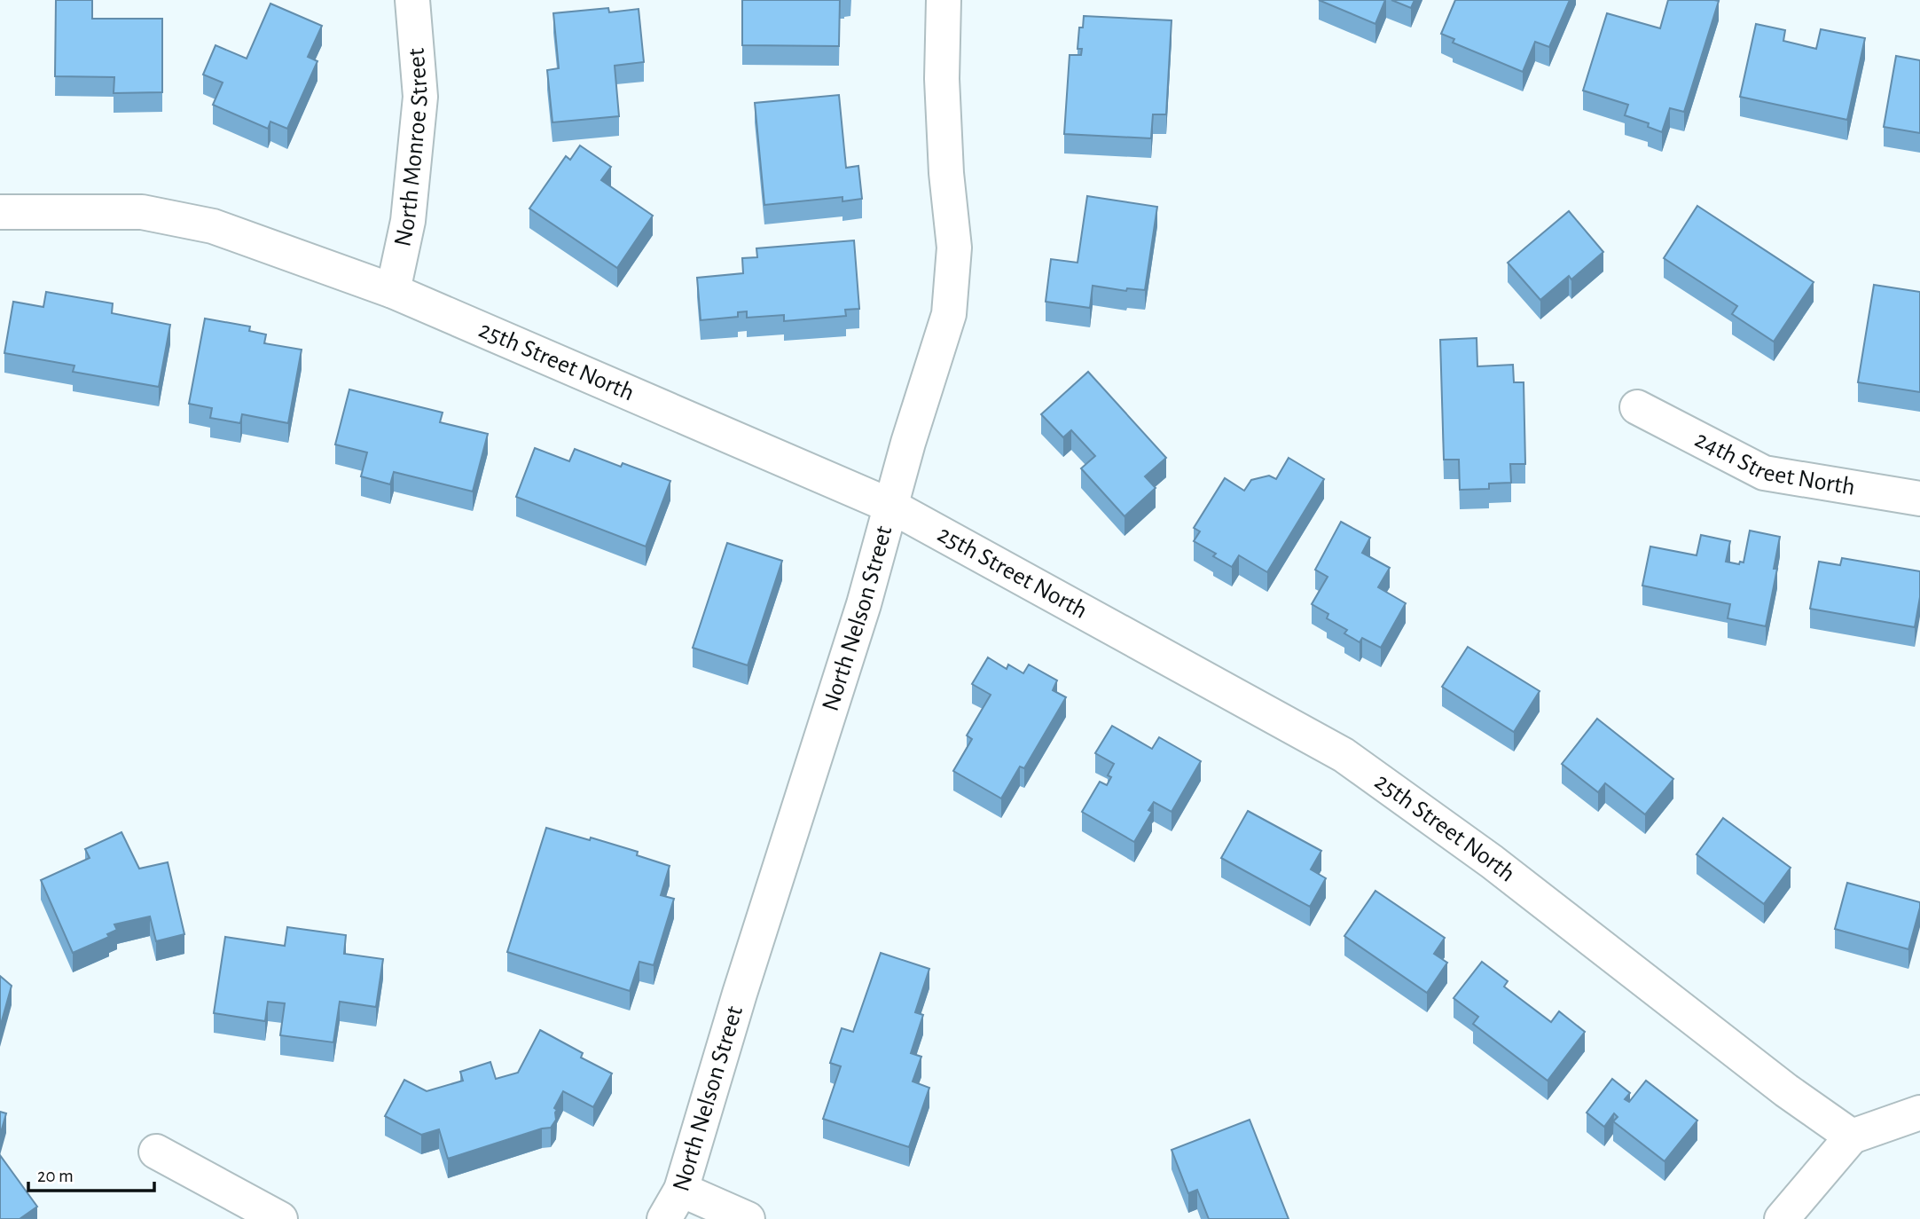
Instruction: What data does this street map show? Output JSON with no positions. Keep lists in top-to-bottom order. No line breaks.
{"streets":{"street":["North Monroe Street","25th Street North","24th Street North","North Nelson Street"]},"crossings":[["North Monroe Street","25th Street North"],["25th Street North","North Nelson Street"]],"scale_bar":"20 m"}
